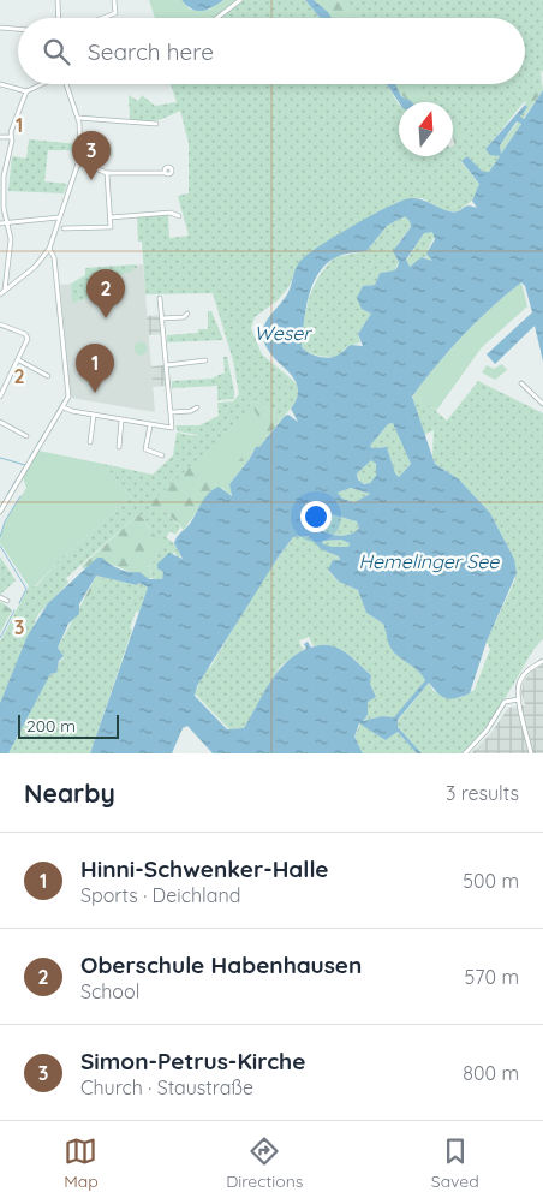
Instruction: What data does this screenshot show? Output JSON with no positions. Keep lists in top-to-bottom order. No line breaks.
{"water":["Weser","Hemelinger See"],"scale_bar":"200 m","north":"top","page":{"search":"Search here","pins":["3","2","1"],"scale":"200 m","heading":["Nearby","3 results"],"list":[{"mark":"1","name":"Hinni-Schwenker-Halle","note":"Sports · Deichland","value":"500 m"},{"mark":"2","name":"Oberschule Habenhausen","note":"School","value":"570 m"},{"mark":"3","name":"Simon-Petrus-Kirche","note":"Church · Staustraße","value":"800 m"}],"nav":["Map","Directions","Saved"]},"grid":{"rows":["1","2","3"]}}
